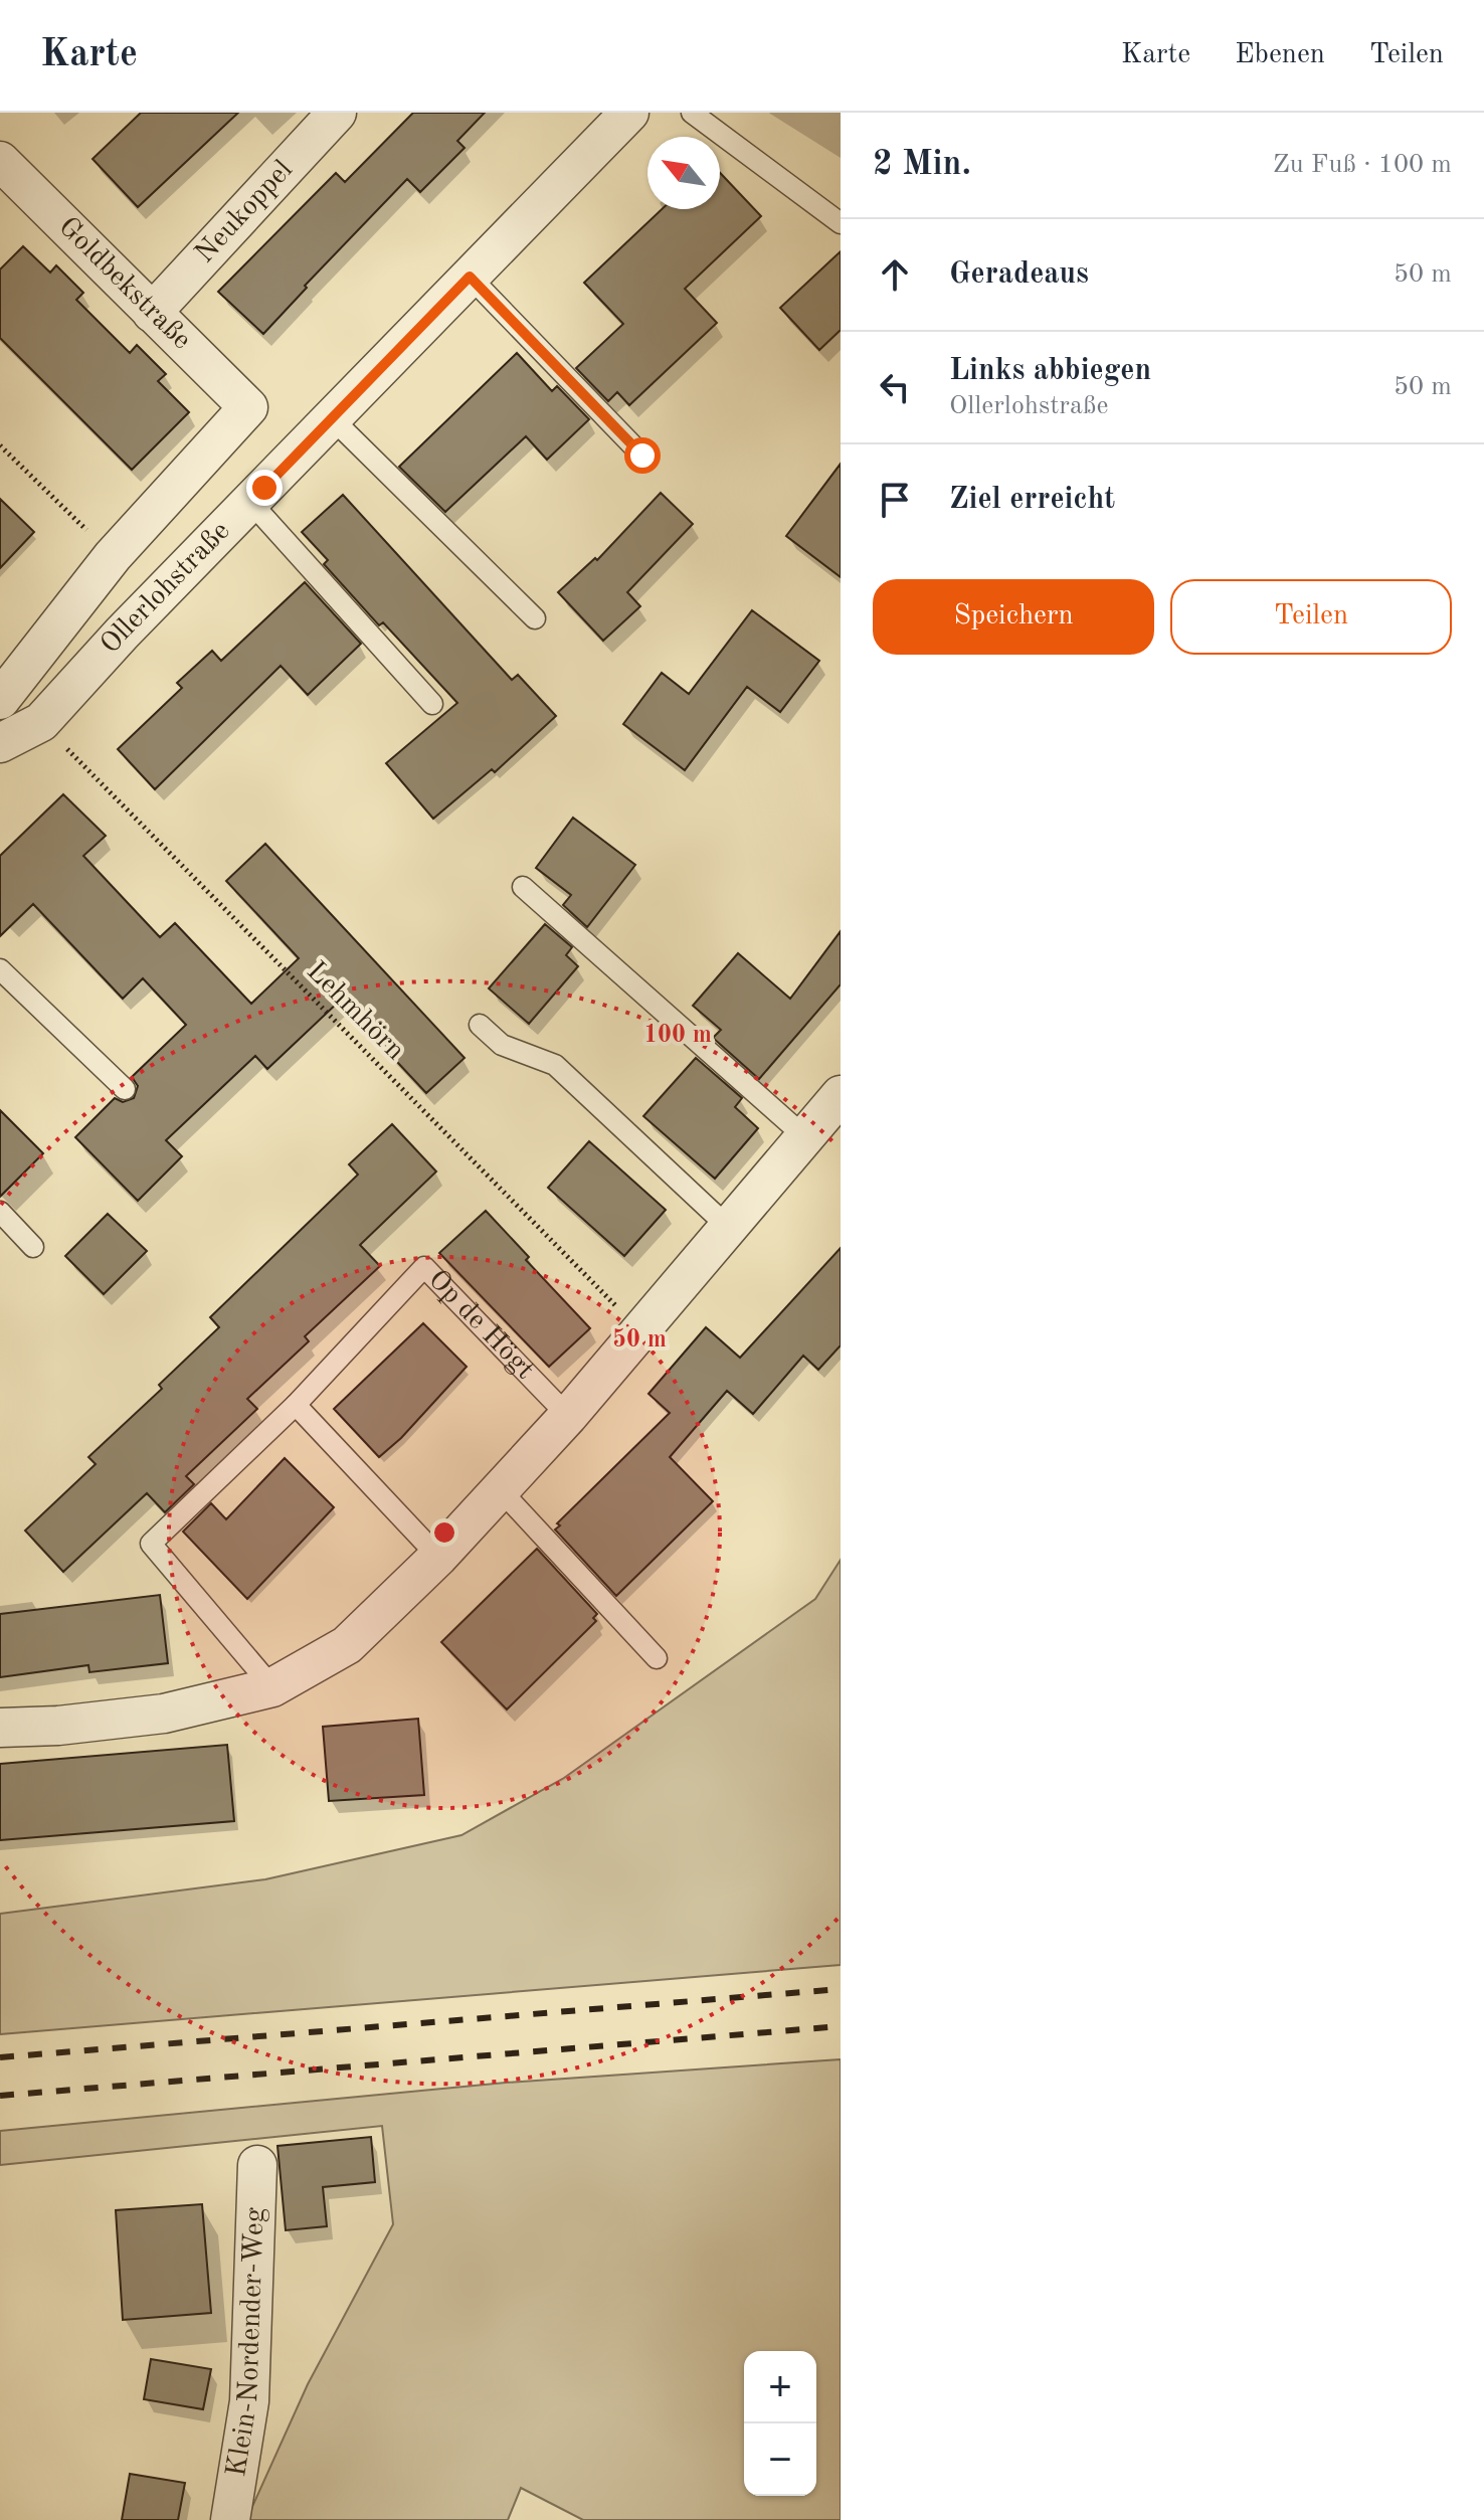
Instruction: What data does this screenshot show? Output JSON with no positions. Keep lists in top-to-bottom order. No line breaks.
{"streets":{"street":["Neukoppel","Goldbekstraße","Ollerlohstraße","Klein-Nordender-Weg"],"lane":["Op de Högt"],"path":["Lehmhörn"]},"crossings":[["Neukoppel","Goldbekstraße"],["Goldbekstraße","Ollerlohstraße"],["Ollerlohstraße","Lehmhörn"]],"north":"top left","page":{"header":"Karte","nav":["Karte","Ebenen","Teilen"],"heading":["2 Min.","Zu Fuß · 100 m"],"list":[["Geradeaus","50 m"],["Links abbiegen","Ollerlohstraße","50 m"],"Ziel erreicht"],"buttons":["Speichern","Teilen"],"map_buttons":["+","−"]},"rings":["100 m","50 m"]}
